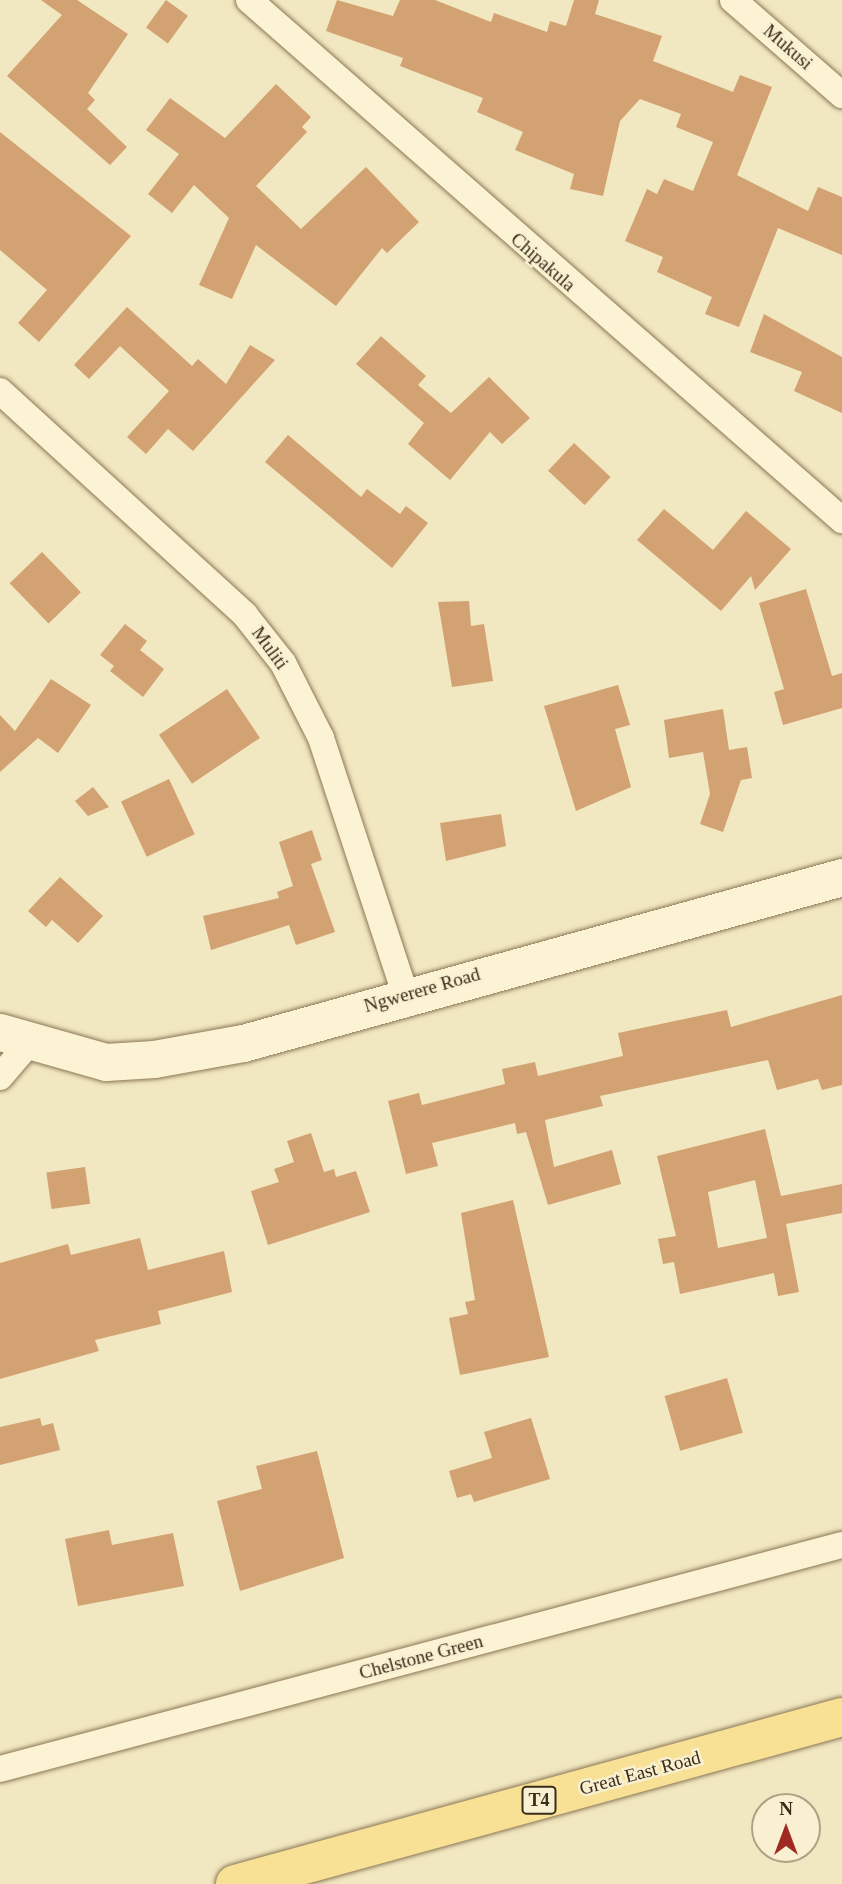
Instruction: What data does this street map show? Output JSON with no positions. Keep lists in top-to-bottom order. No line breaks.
{"streets":{"main road":["Great East Road","T4"],"street":["Mukusi","Chipakula","Muliti","Ngwerere Road","Chelstone Green"]},"crossings":[["Muliti","Ngwerere Road"]],"north":"top"}
